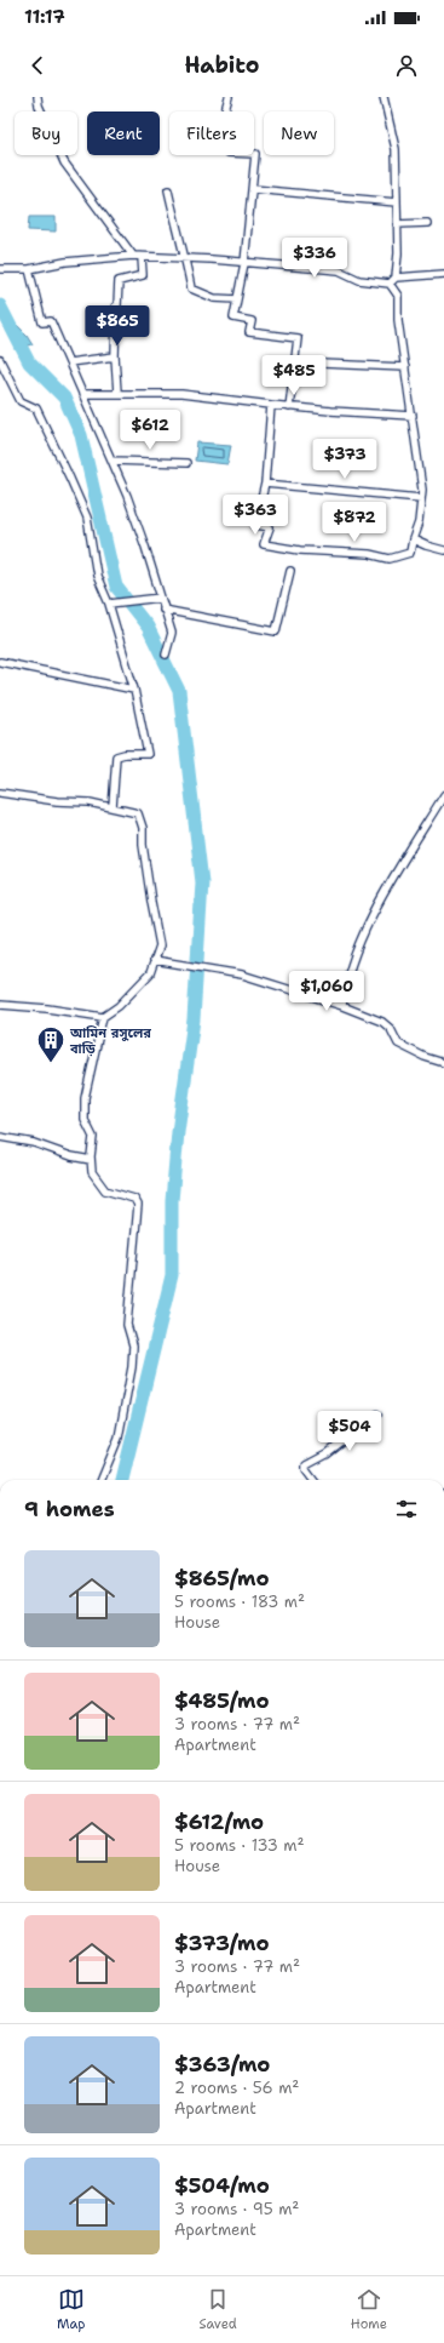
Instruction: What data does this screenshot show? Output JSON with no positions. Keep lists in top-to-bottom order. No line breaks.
{"places":{"building":["আমিন রসুলের বাড়ি"]},"page":{"status":"11:17","header":"Habito","chip":["Buy","Rent","Filters","New"],"price":["$336","$865","$485","$612","$373","$363","$872","$1,060","$504"],"heading":"9 homes","list":[{"name":"$865/mo","note":"5 rooms · 183 m² · House"},{"name":"$485/mo","note":"3 rooms · 77 m² · Apartment"},{"name":"$612/mo","note":"5 rooms · 133 m² · House"},{"name":"$373/mo","note":"3 rooms · 77 m² · Apartment"},{"name":"$363/mo","note":"2 rooms · 56 m² · Apartment"},{"name":"$504/mo","note":"3 rooms · 95 m² · Apartment"}],"tabs":["Map","Saved","Home"]}}
